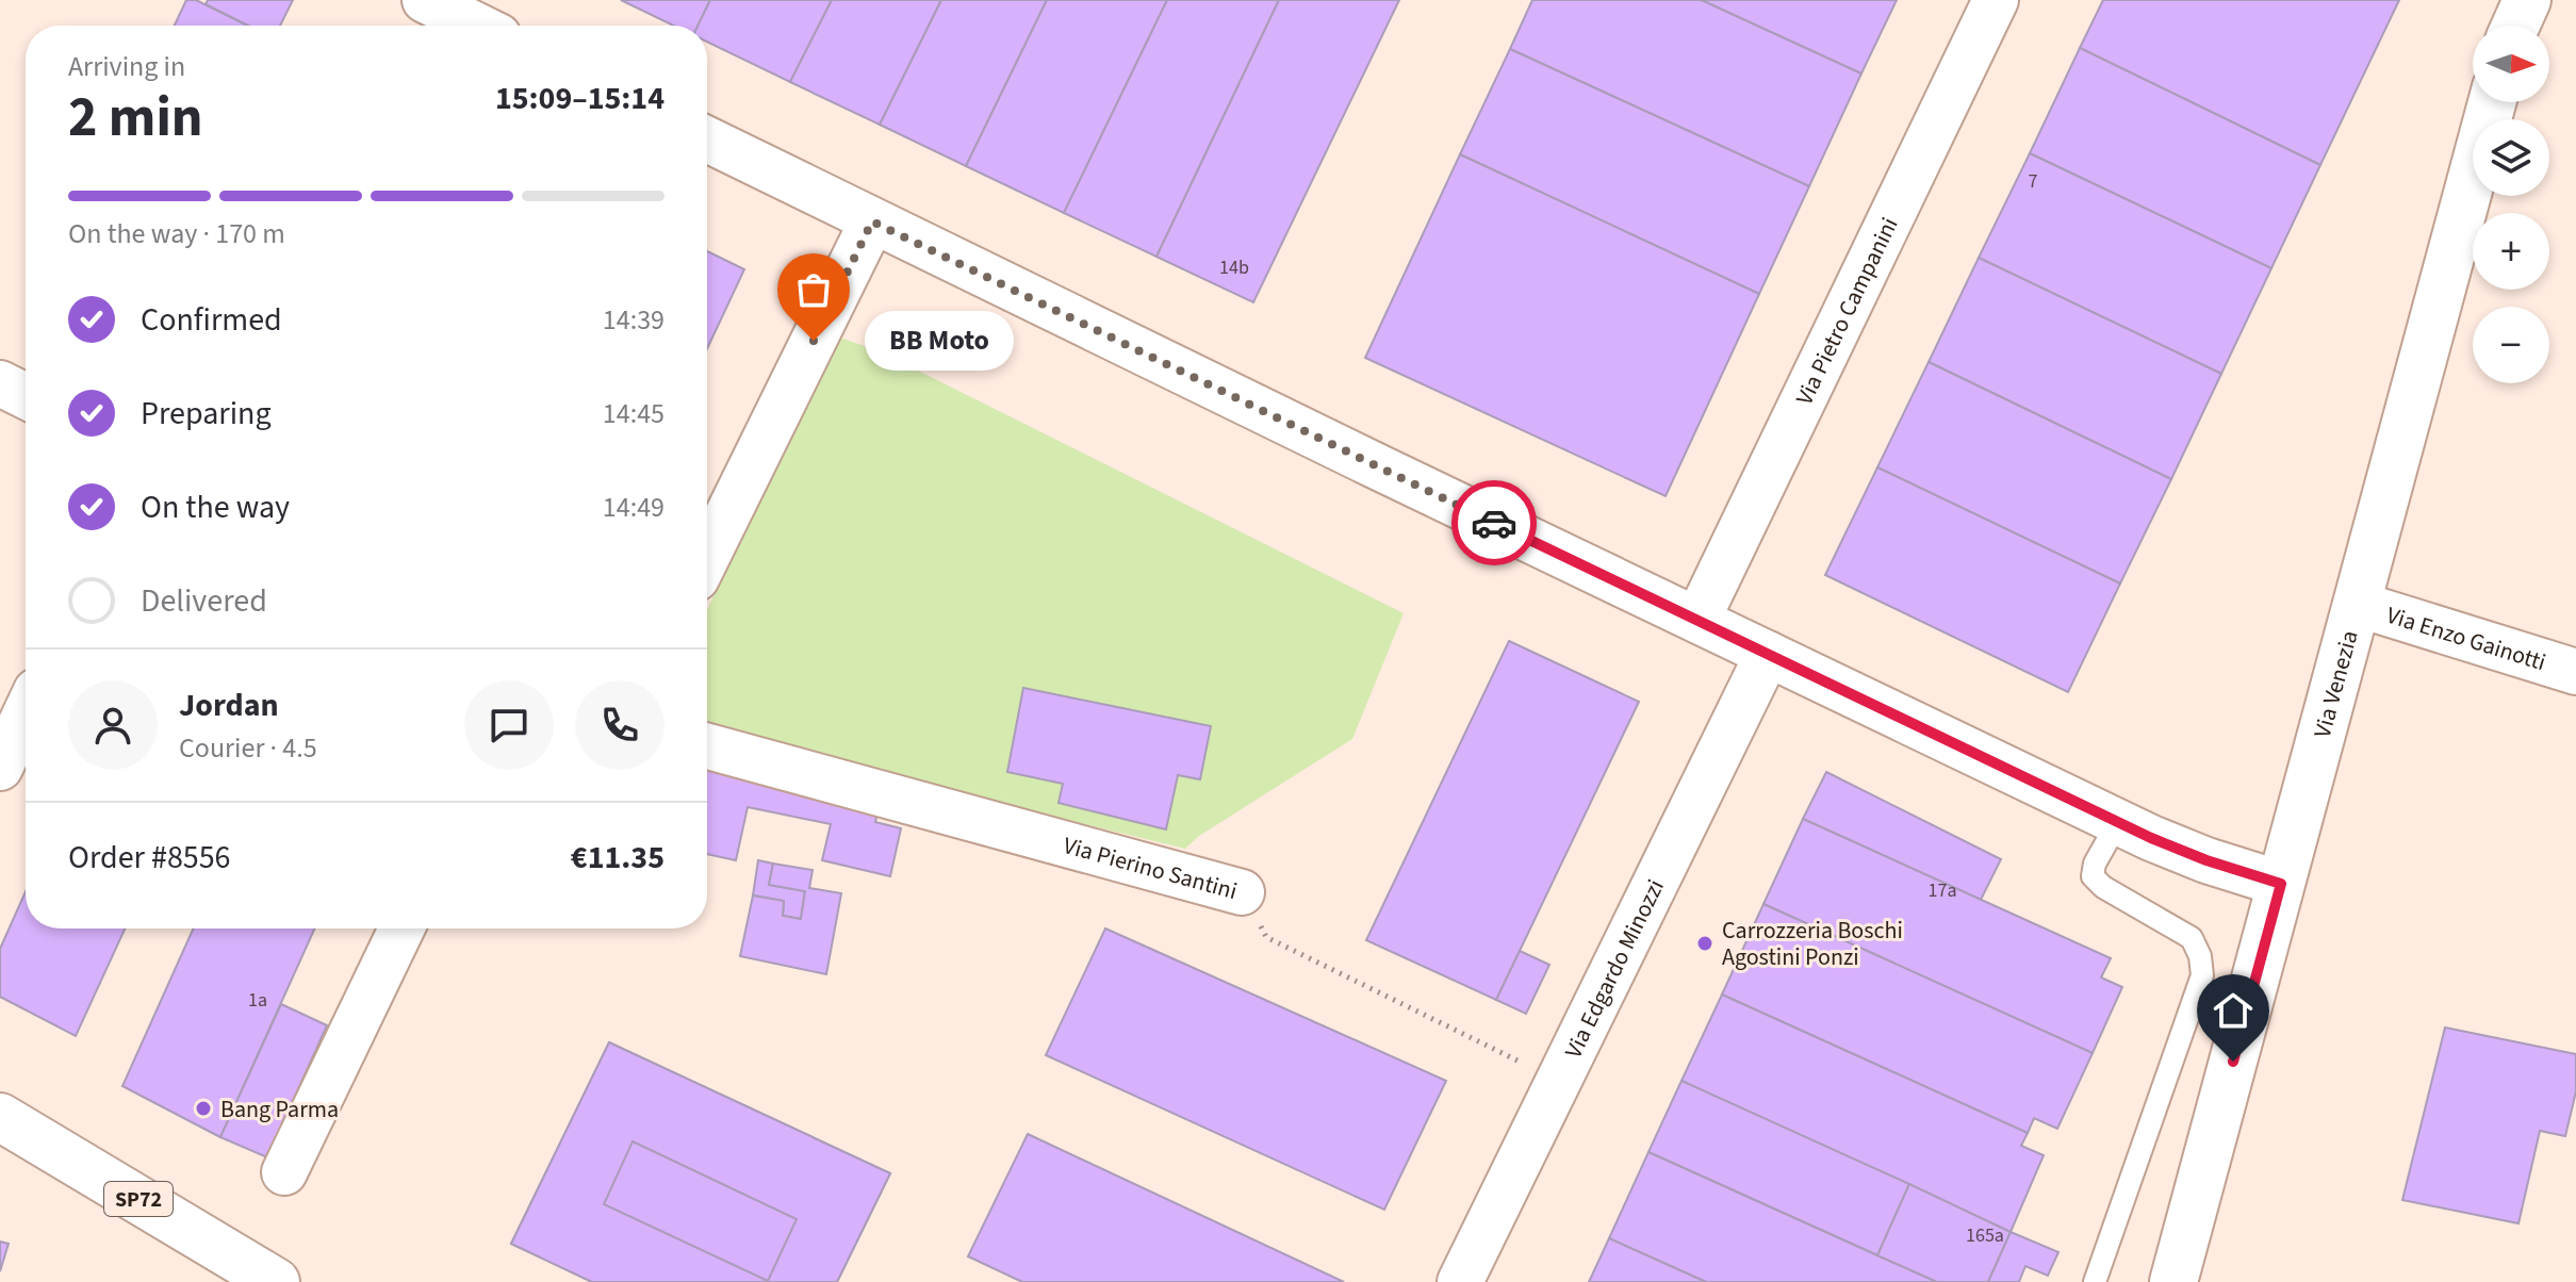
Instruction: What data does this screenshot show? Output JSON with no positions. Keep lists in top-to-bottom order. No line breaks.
{"streets":{"main road":["Via Venezia","SP72"],"street":["Via Pietro Campanini","Via Enzo Gainotti","Via Pierino Santini","Via Edgardo Minozzi"]},"crossings":[["Via Enzo Gainotti","Via Venezia"],["Via Pierino Santini","Via Edgardo Minozzi"]],"places":["BB Moto","Carrozzeria Boschi Agostini Ponzi","Bang Parma"],"house_numbers":["7","14b","17a","1a","165a"],"north":"right","page":{"map_buttons":["+","−"],"heading":["2 min","Arriving in","15:09–15:14"],"panel":["Jordan","Courier · 4.5","Order #8556","€11.35"],"bar":"On the way · 170 m","list":[["Confirmed","14:39"],["Preparing","14:45"],["On the way","14:49"],"Delivered"],"bubble":"BB Moto"}}
